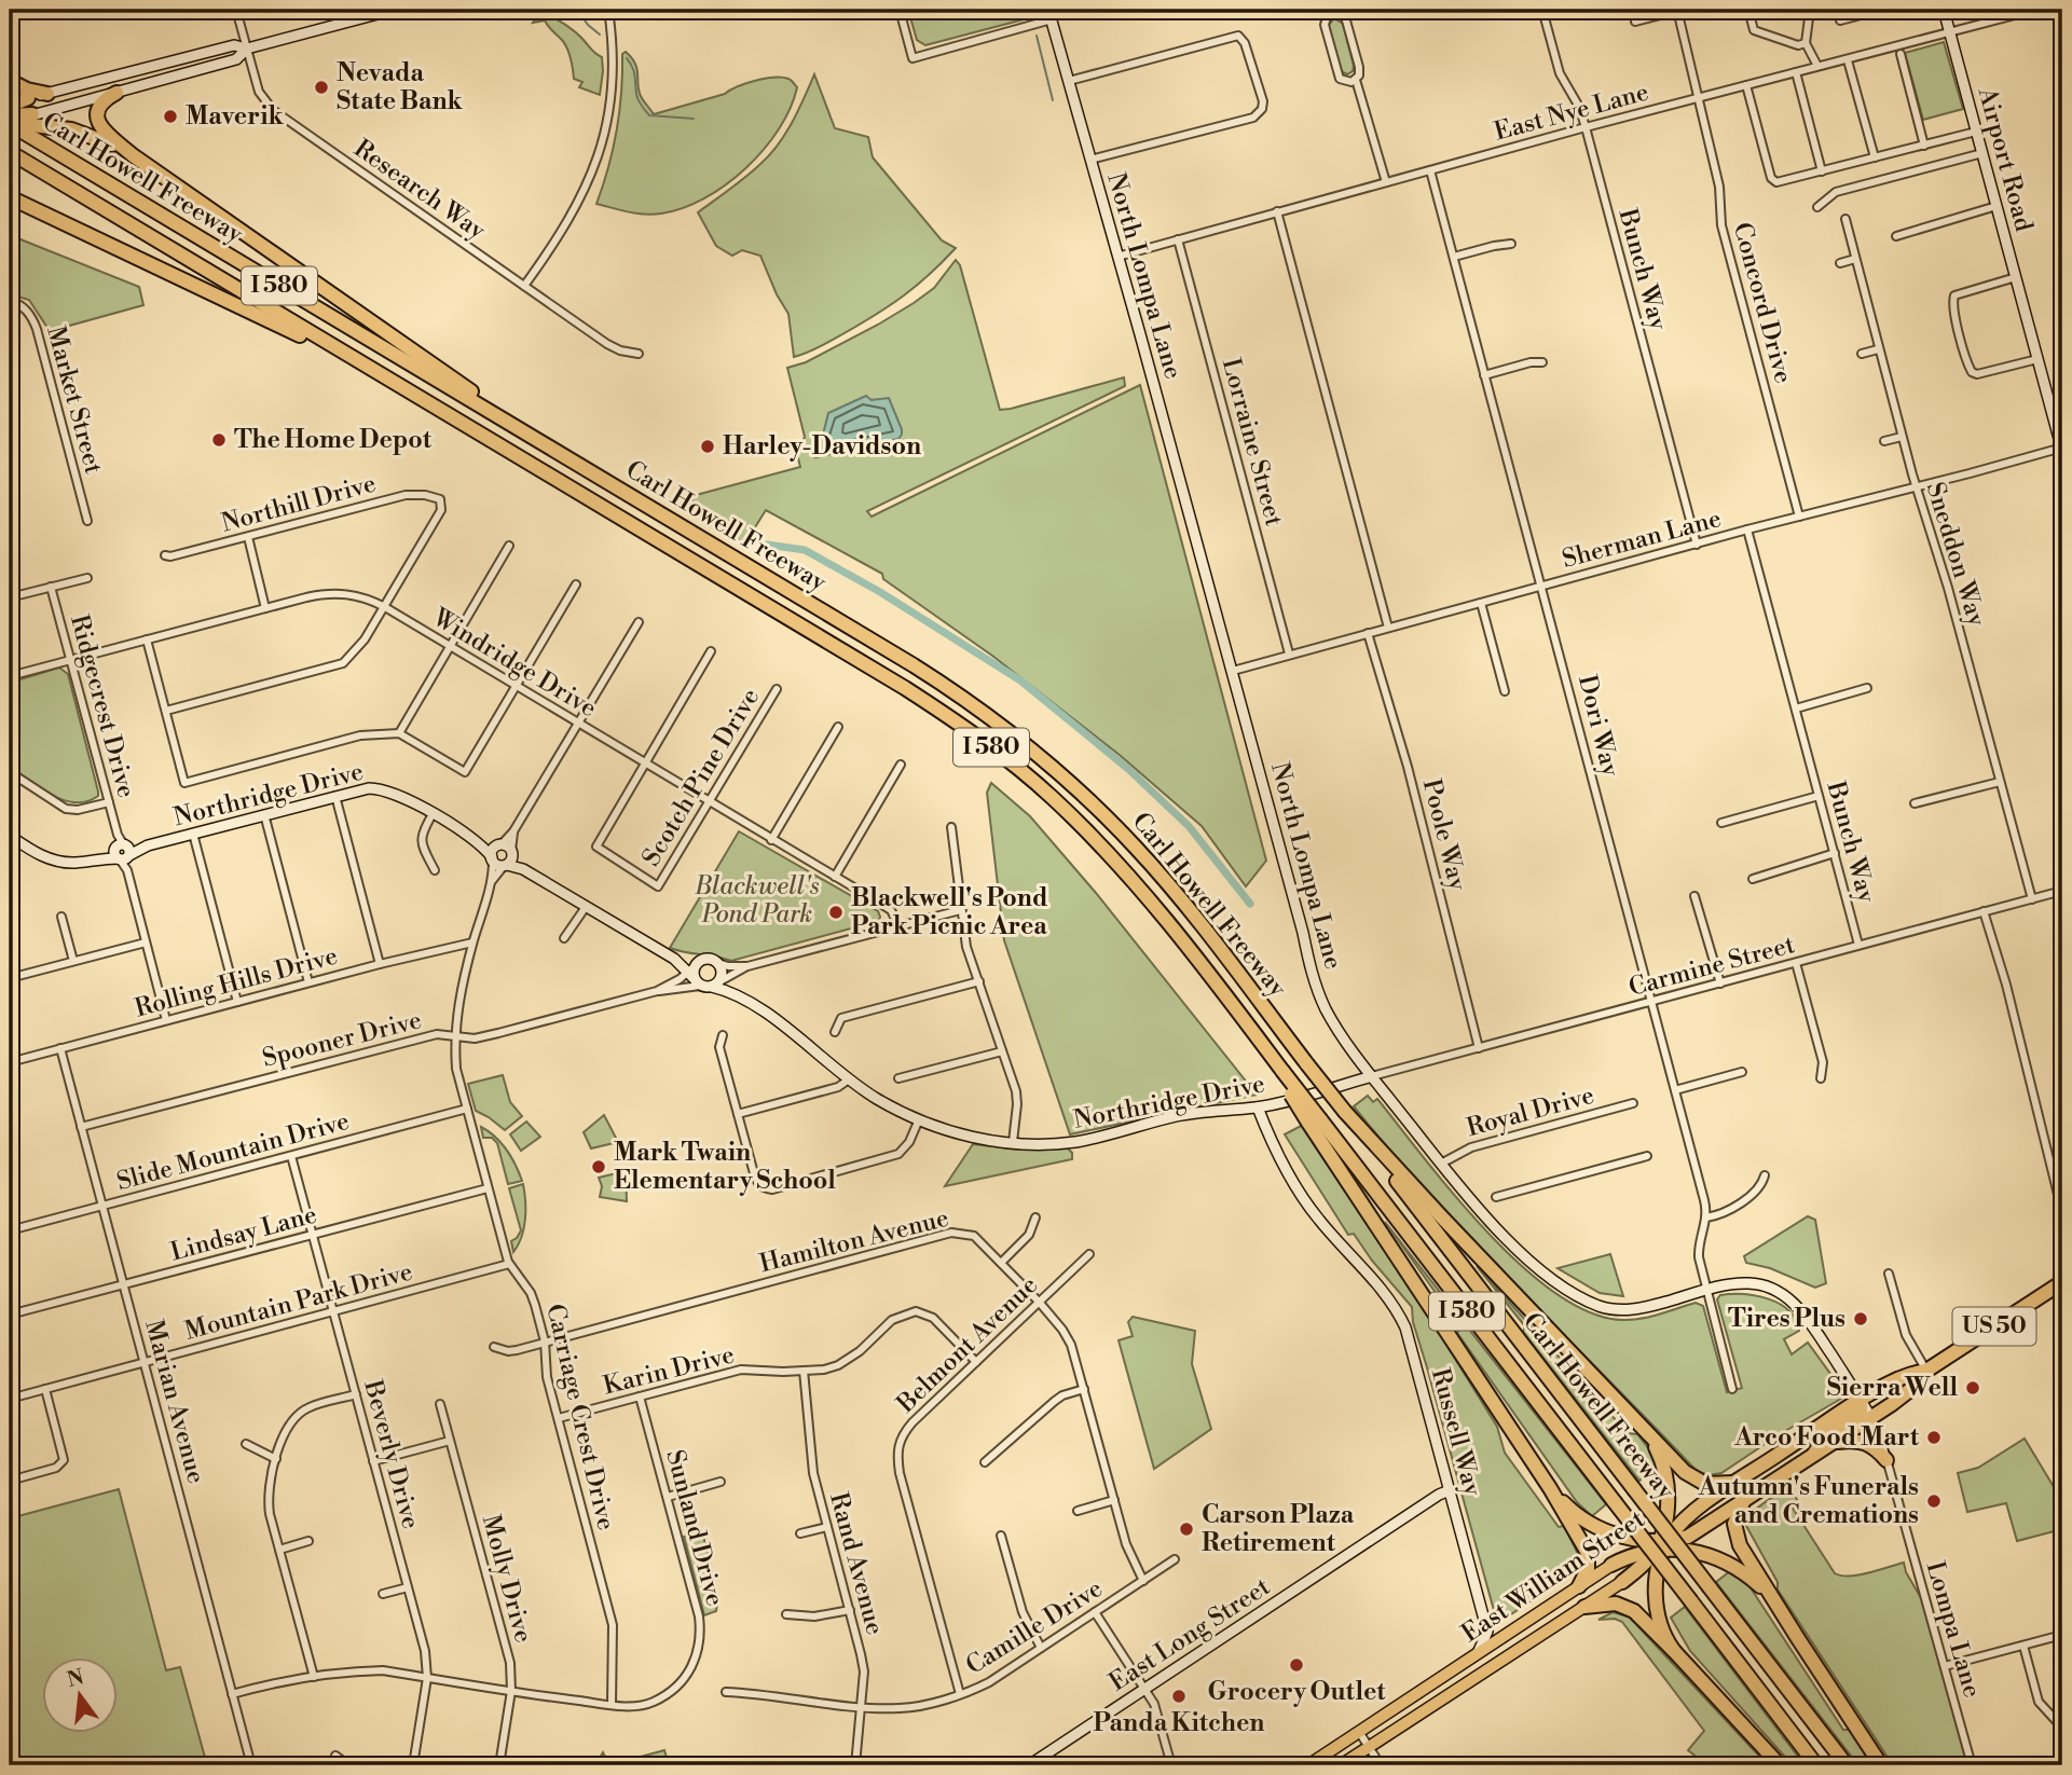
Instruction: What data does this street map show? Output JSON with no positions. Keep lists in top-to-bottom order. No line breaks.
{"streets":{"highway":["Carl Howell Freeway","I 580","US 50"],"main road":["East William Street"],"street":["East Nye Lane","Airport Road","Research Way","Bunch Way","North Lompa Lane","Concord Drive","Market Street","Lorraine Street","Northill Drive","Sherman Lane","Sneddon Way","Windridge Drive","Ridgecrest Drive","Dori Way","Scotch Pine Drive","Northridge Drive","Poole Way","Carmine Street","Rolling Hills Drive","Spooner Drive","Royal Drive","Slide Mountain Drive","Lindsay Lane","Hamilton Avenue","Mountain Park Drive","Belmont Avenue","Karin Drive","Marian Avenue","Carriage Crest Drive","Russell Way","Beverly Drive","Sunland Drive","Rand Avenue","Molly Drive","Camille Drive","Lompa Lane","East Long Street"]},"crossings":[["East Nye Lane","Airport Road"],["East Nye Lane","Bunch Way"],["East Nye Lane","North Lompa Lane"],["East Nye Lane","Concord Drive"],["East Nye Lane","Lorraine Street"],["East Nye Lane","Dori Way"],["Airport Road","Sherman Lane"],["Bunch Way","Sherman Lane"],["Bunch Way","Carmine Street"],["North Lompa Lane","Sherman Lane"],["North Lompa Lane","Dori Way"],["North Lompa Lane","Northridge Drive"],["North Lompa Lane","Carmine Street"],["North Lompa Lane","Royal Drive"],["North Lompa Lane","US 50"],["North Lompa Lane","Lompa Lane"],["Concord Drive","Sherman Lane"],["Lorraine Street","Sherman Lane"],["Northill Drive","Windridge Drive"],["Sherman Lane","Sneddon Way"],["Sherman Lane","Dori Way"],["Sherman Lane","Poole Way"],["Sneddon Way","Carmine Street"],["Windridge Drive","Ridgecrest Drive"],["Windridge Drive","Scotch Pine Drive"],["Ridgecrest Drive","Northridge Drive"],["Ridgecrest Drive","Rolling Hills Drive"],["Dori Way","Carmine Street"],["Northridge Drive","Carmine Street"],["Northridge Drive","Spooner Drive"],["Northridge Drive","Carriage Crest Drive"],["Northridge Drive","Russell Way"],["Poole Way","Carmine Street"],["Rolling Hills Drive","Marian Avenue"],["Rolling Hills Drive","Carriage Crest Drive"],["Spooner Drive","Marian Avenue"],["Spooner Drive","Carriage Crest Drive"],["Slide Mountain Drive","Marian Avenue"],["Slide Mountain Drive","Carriage Crest Drive"],["Slide Mountain Drive","Beverly Drive"],["Lindsay Lane","Marian Avenue"],["Lindsay Lane","Carriage Crest Drive"],["Lindsay Lane","Beverly Drive"],["Hamilton Avenue","Belmont Avenue"],["Hamilton Avenue","Carriage Crest Drive"],["Hamilton Avenue","Camille Drive"],["Mountain Park Drive","Marian Avenue"],["Mountain Park Drive","Carriage Crest Drive"],["Mountain Park Drive","Beverly Drive"],["US 50","Lompa Lane"],["Belmont Avenue","Karin Drive"],["Belmont Avenue","Camille Drive"],["Karin Drive","Carriage Crest Drive"],["Karin Drive","Sunland Drive"],["Karin Drive","Rand Avenue"],["Carriage Crest Drive","Sunland Drive"],["Russell Way","East Long Street"],["Rand Avenue","Camille Drive"]],"parks":["Blackwell's Pond Park"],"places":["Nevada State Bank","Maverik","The Home Depot","Harley-Davidson","Blackwell's Pond Park Picnic Area","Mark Twain Elementary School","Tires Plus","Sierra Well","Arco Food Mart","Autumn's Funerals and Cremations","Carson Plaza Retirement","Grocery Outlet","Panda Kitchen"],"north":"top"}
